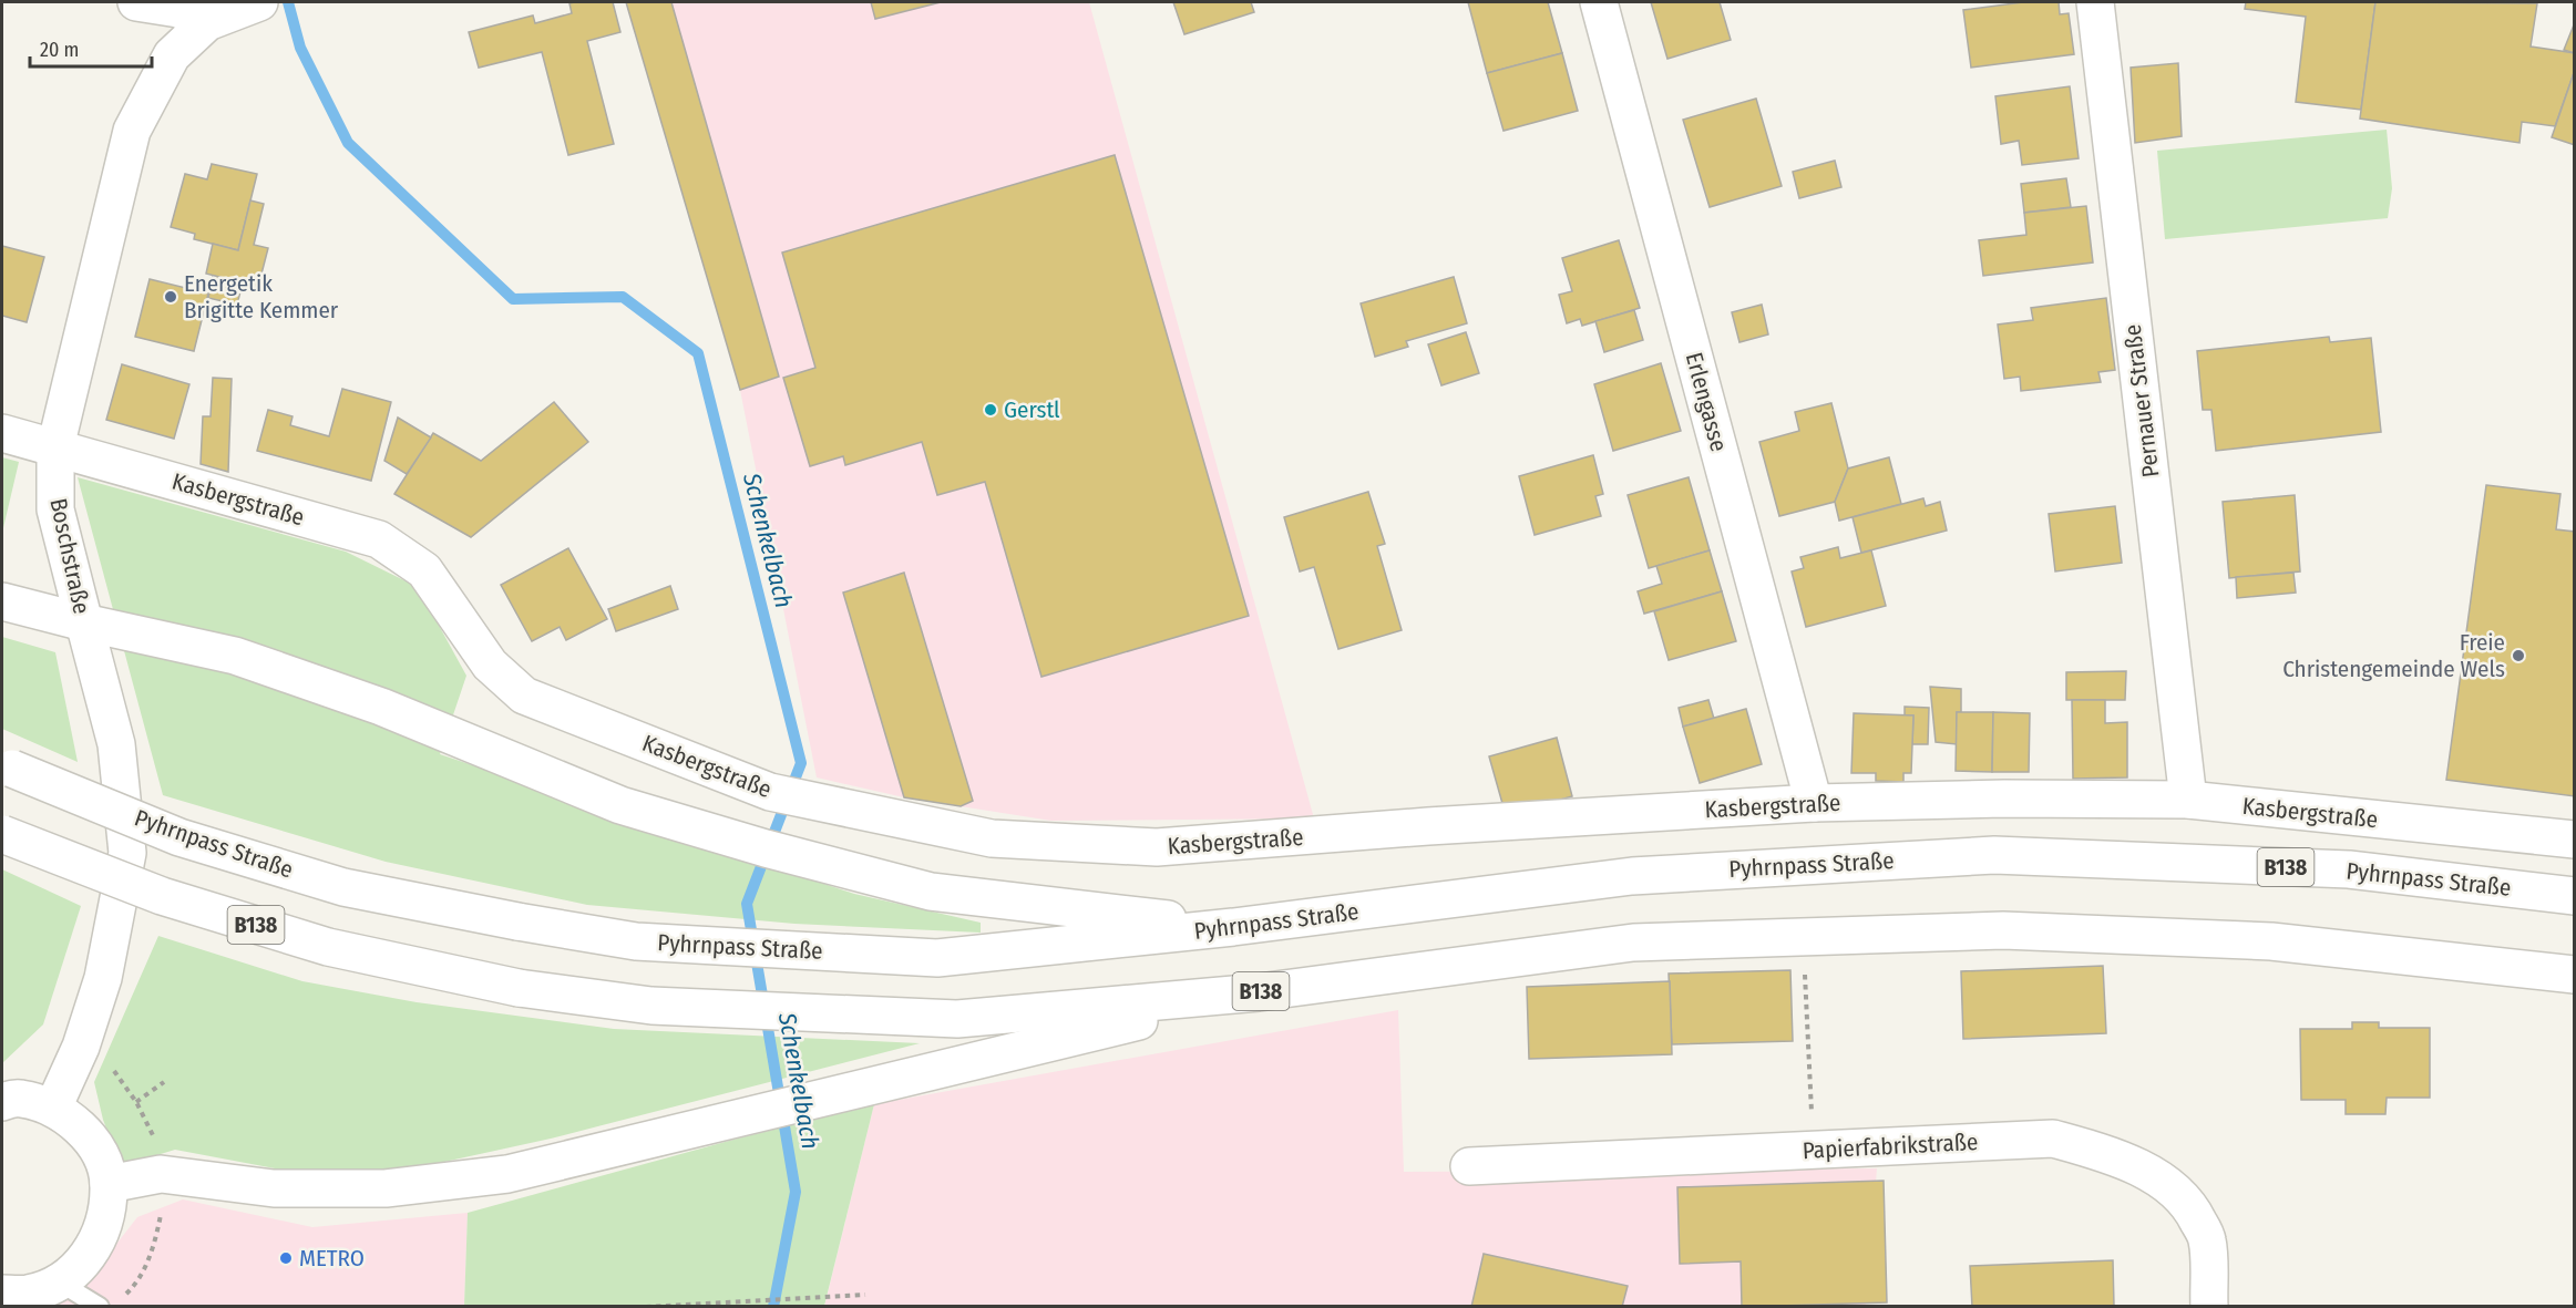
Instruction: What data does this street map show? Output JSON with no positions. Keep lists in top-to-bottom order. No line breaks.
{"streets":{"main road":["Pernauer Straße","Erlengasse","Kasbergstraße","Boschstraße","Pyhrnpass Straße","B138","Papierfabrikstraße"]},"crossings":[["Pernauer Straße","Kasbergstraße"],["Erlengasse","Kasbergstraße"],["Kasbergstraße","Boschstraße"]],"water":["Schenkelbach"],"places":["Energetik Brigitte Kemmer","Gerstl","Freie Christengemeinde Wels","METRO"],"scale_bar":"20 m"}
